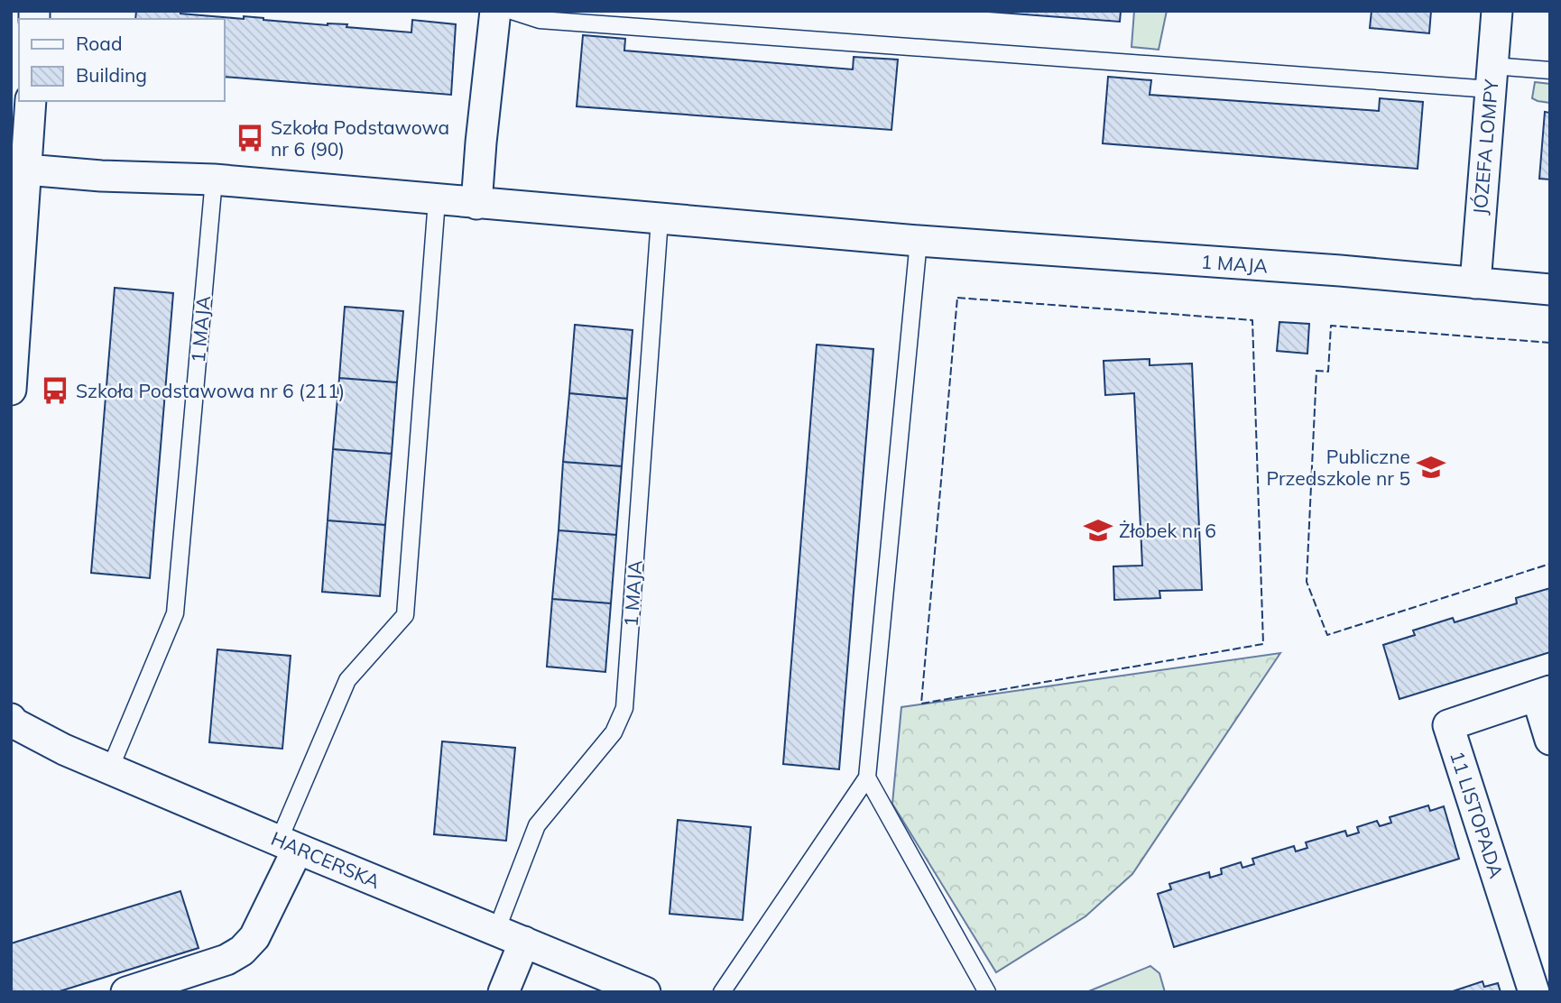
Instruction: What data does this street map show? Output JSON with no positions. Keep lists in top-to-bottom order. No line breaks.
{"streets":{"street":["JÓZEFA LOMPY","1 MAJA","11 LISTOPADA","HARCERSKA"]},"crossings":[["JÓZEFA LOMPY","1 MAJA"],["1 MAJA","HARCERSKA"]],"places":{"bus stop":["Szkoła Podstawowa nr 6 (90)","Szkoła Podstawowa nr 6 (211)"],"school or university":["Publiczne Przedszkole nr 5","Żłobek nr 6"]},"legend":["Road","Building"]}
